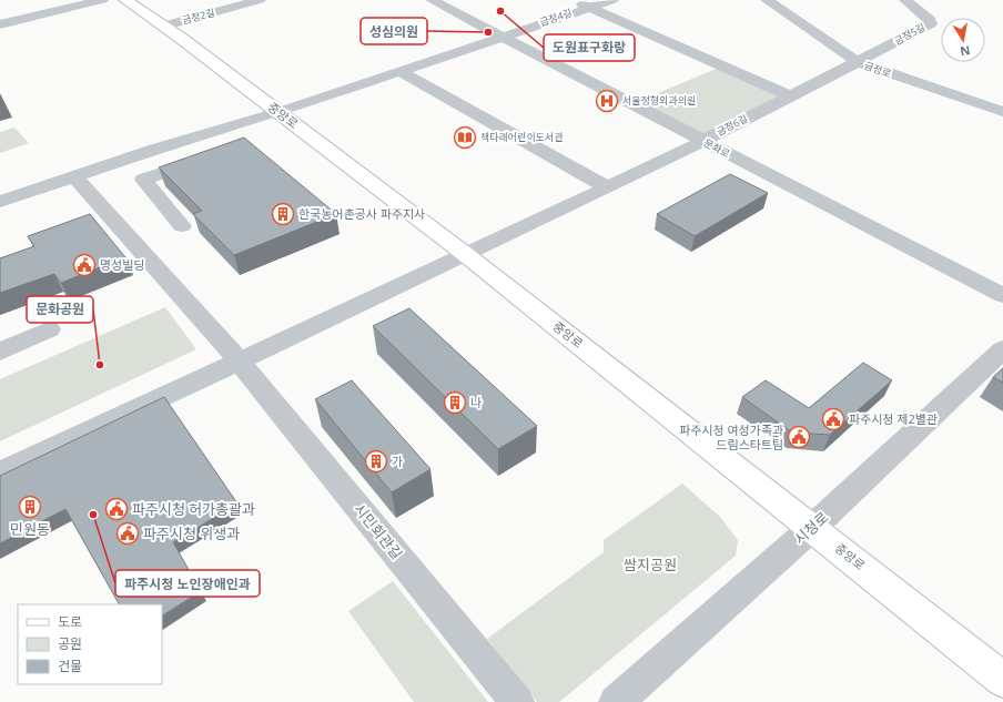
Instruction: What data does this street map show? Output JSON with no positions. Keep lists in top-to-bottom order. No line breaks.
{"streets":{"main road":["중앙로"],"street":["금정2길","금정4길","금정5길","금정로","금정6길","문화로","시청로","시민회관길"]},"crossings":[["금정2길","중앙로"],["금정4길","중앙로"],["금정4길","문화로"],["금정4길","시민회관길"],["금정5길","금정로"],["금정5길","금정6길"],["금정로","금정6길"],["중앙로","금정6길"],["중앙로","시청로"],["금정6길","문화로"],["금정6길","시민회관길"]],"parks":["쌈지공원"],"places":{"other":["도원표구화랑","성심의원","문화공원","파주시청 노인장애인과"],"hospital":["서울정형외과의원"],"library":["책타래어린이도서관"],"building":["한국농어촌공사 파주지사","나","가","민원동"],"public building":["명성빌딩","파주시청 제2별관","파주시청 여성가족과 드림스타트팀","파주시청 허가총괄과","파주시청 위생과"]},"legend":["도로","공원","건물"],"north":"bottom"}
